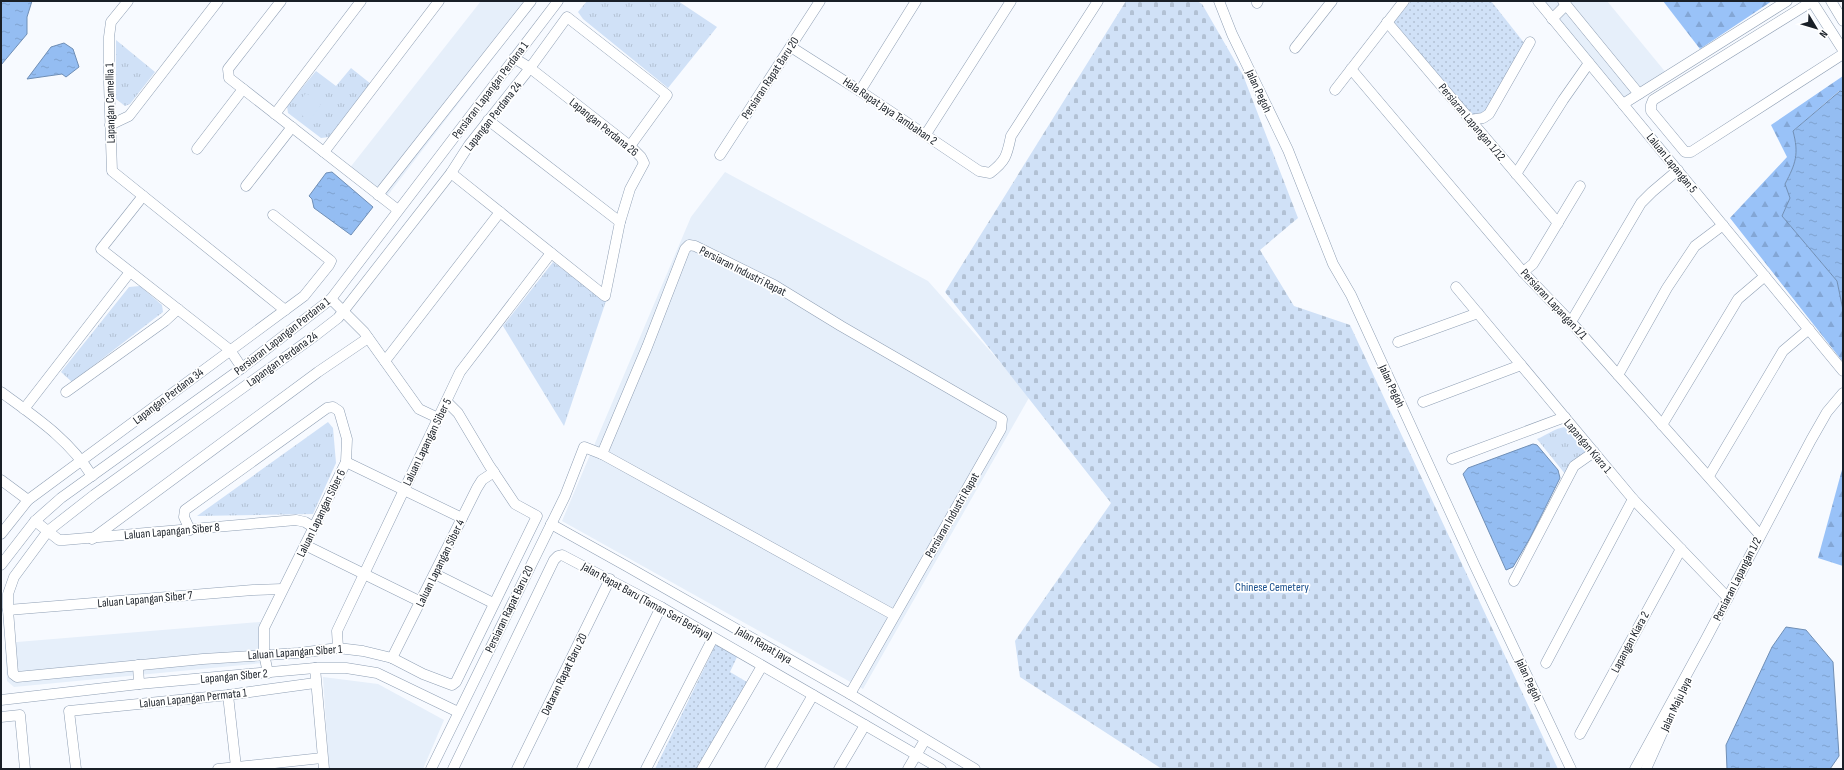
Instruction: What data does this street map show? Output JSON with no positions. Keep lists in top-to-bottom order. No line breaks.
{"streets":{"street":["Persiaran Rapat Baru 20","Persiaran Lapangan Perdana 1","Jalan Pegoh","Lapangan Camellia 1","Hala Rapat Jaya Tambahan 2","Lapangan Perdana 24","Persiaran Lapangan 1/12","Lapangan Perdana 26","Laluan Lapangan 5","Persiaran Industri Rapat","Persiaran Lapangan 1/1","Lapangan Perdana 34","Laluan Lapangan Siber 5","Lapangan Kiara 1","Laluan Lapangan Siber 6","Laluan Lapangan Siber 8","Laluan Lapangan Siber 4","Persiaran Lapangan 1/2","Laluan Lapangan Siber 7","Jalan Rapat Baru (Taman Seri Berjaya)","Lapangan Kiara 2","Jalan Rapat Jaya","Laluan Lapangan Siber 1","Dataran Rapat Baru 20","Lapangan Siber 2","Laluan Lapangan Permata 1","Jalan Maju Jaya"]},"crossings":[["Persiaran Rapat Baru 20","Hala Rapat Jaya Tambahan 2"],["Persiaran Rapat Baru 20","Persiaran Industri Rapat"],["Persiaran Rapat Baru 20","Jalan Rapat Jaya"],["Persiaran Rapat Baru 20","Lapangan Siber 2"],["Persiaran Lapangan Perdana 1","Lapangan Perdana 26"],["Persiaran Lapangan Perdana 1","Laluan Lapangan Siber 8"],["Lapangan Camellia 1","Lapangan Perdana 34"],["Lapangan Perdana 24","Lapangan Perdana 26"],["Lapangan Perdana 24","Laluan Lapangan Siber 8"],["Lapangan Perdana 24","Laluan Lapangan Siber 7"],["Lapangan Perdana 24","Laluan Lapangan Siber 1"],["Persiaran Industri Rapat","Jalan Rapat Jaya"],["Persiaran Lapangan 1/1","Persiaran Lapangan 1/2"],["Laluan Lapangan Siber 5","Laluan Lapangan Siber 1"],["Lapangan Kiara 1","Persiaran Lapangan 1/2"],["Lapangan Kiara 1","Lapangan Kiara 2"],["Laluan Lapangan Siber 6","Laluan Lapangan Siber 8"],["Laluan Lapangan Siber 6","Laluan Lapangan Siber 7"],["Laluan Lapangan Siber 6","Laluan Lapangan Siber 1"],["Laluan Lapangan Siber 6","Lapangan Siber 2"],["Laluan Lapangan Siber 4","Laluan Lapangan Siber 1"],["Persiaran Lapangan 1/2","Jalan Maju Jaya"],["Jalan Rapat Baru (Taman Seri Berjaya)","Dataran Rapat Baru 20"]],"parks":["Chinese Cemetery"],"north":"bottom right"}
